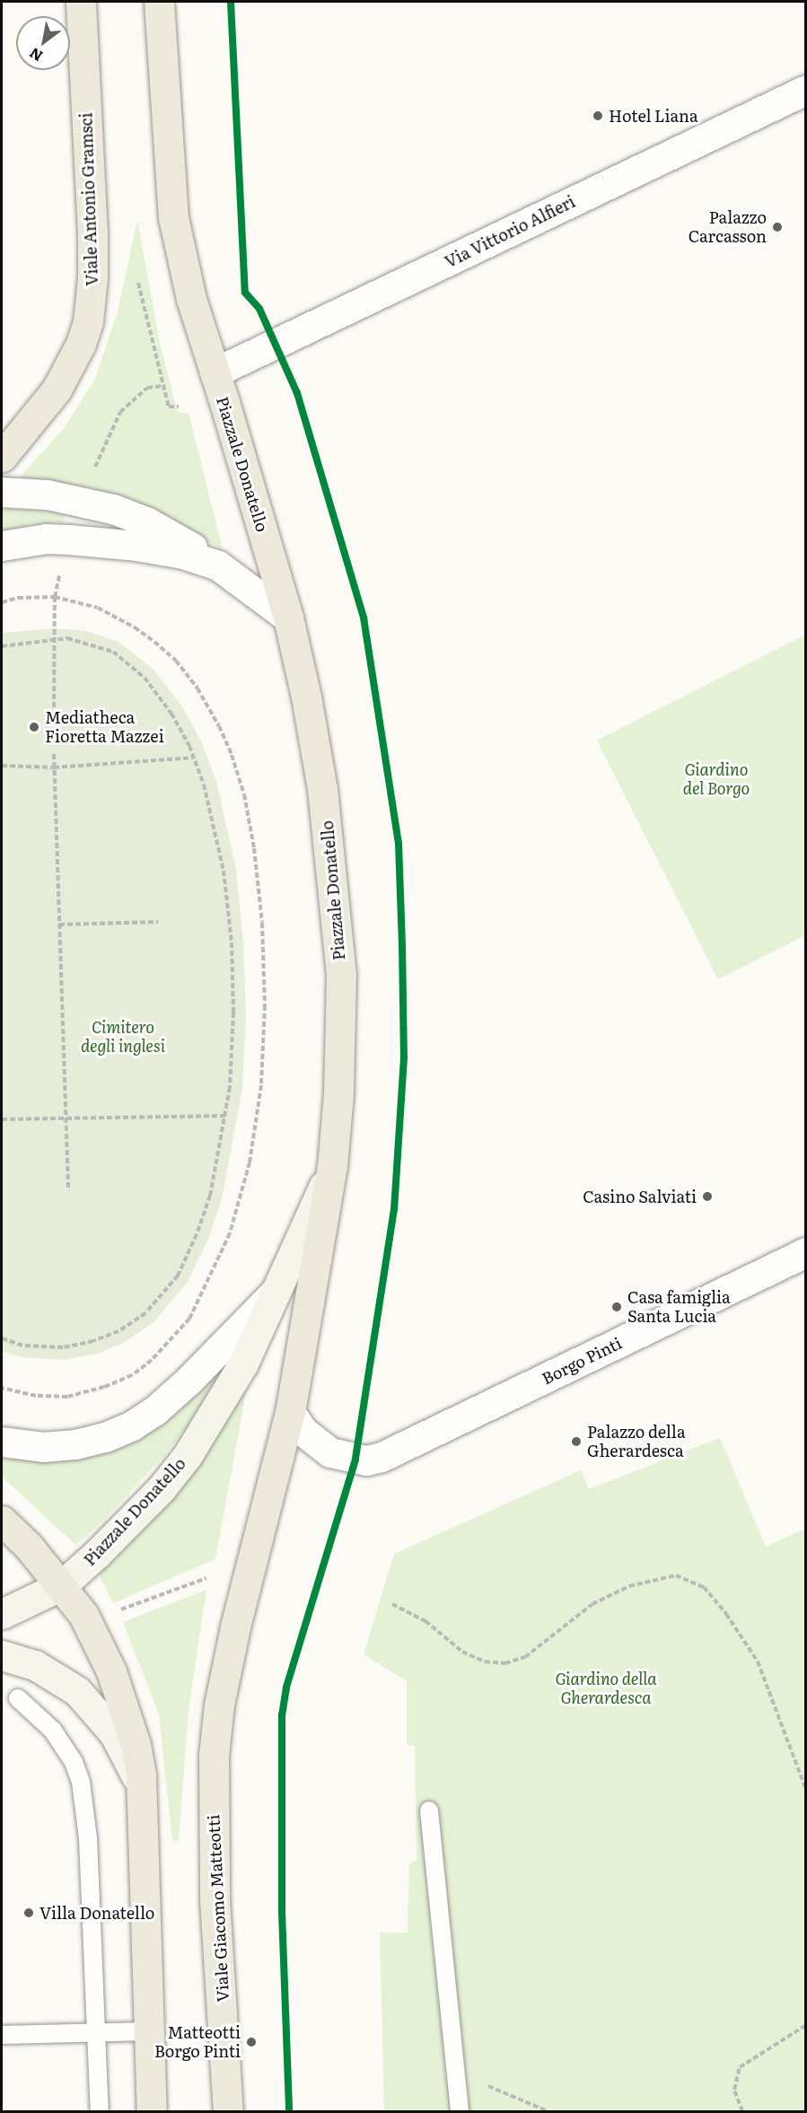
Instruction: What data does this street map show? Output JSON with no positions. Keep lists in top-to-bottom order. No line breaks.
{"streets":{"main road":["Viale Antonio Gramsci","Piazzale Donatello","Viale Giacomo Matteotti"],"street":["Via Vittorio Alfieri","Borgo Pinti"]},"crossings":[["Via Vittorio Alfieri","Piazzale Donatello"],["Piazzale Donatello","Borgo Pinti"],["Piazzale Donatello","Viale Giacomo Matteotti"]],"parks":["Giardino del Borgo","Cimitero degli inglesi","Giardino della Gherardesca"],"places":["Hotel Liana","Palazzo Carcasson","Mediatheca Fioretta Mazzei","Casino Salviati","Casa famiglia Santa Lucia","Palazzo della Gherardesca","Villa Donatello","Matteotti Borgo Pinti"],"north":"bottom left"}
